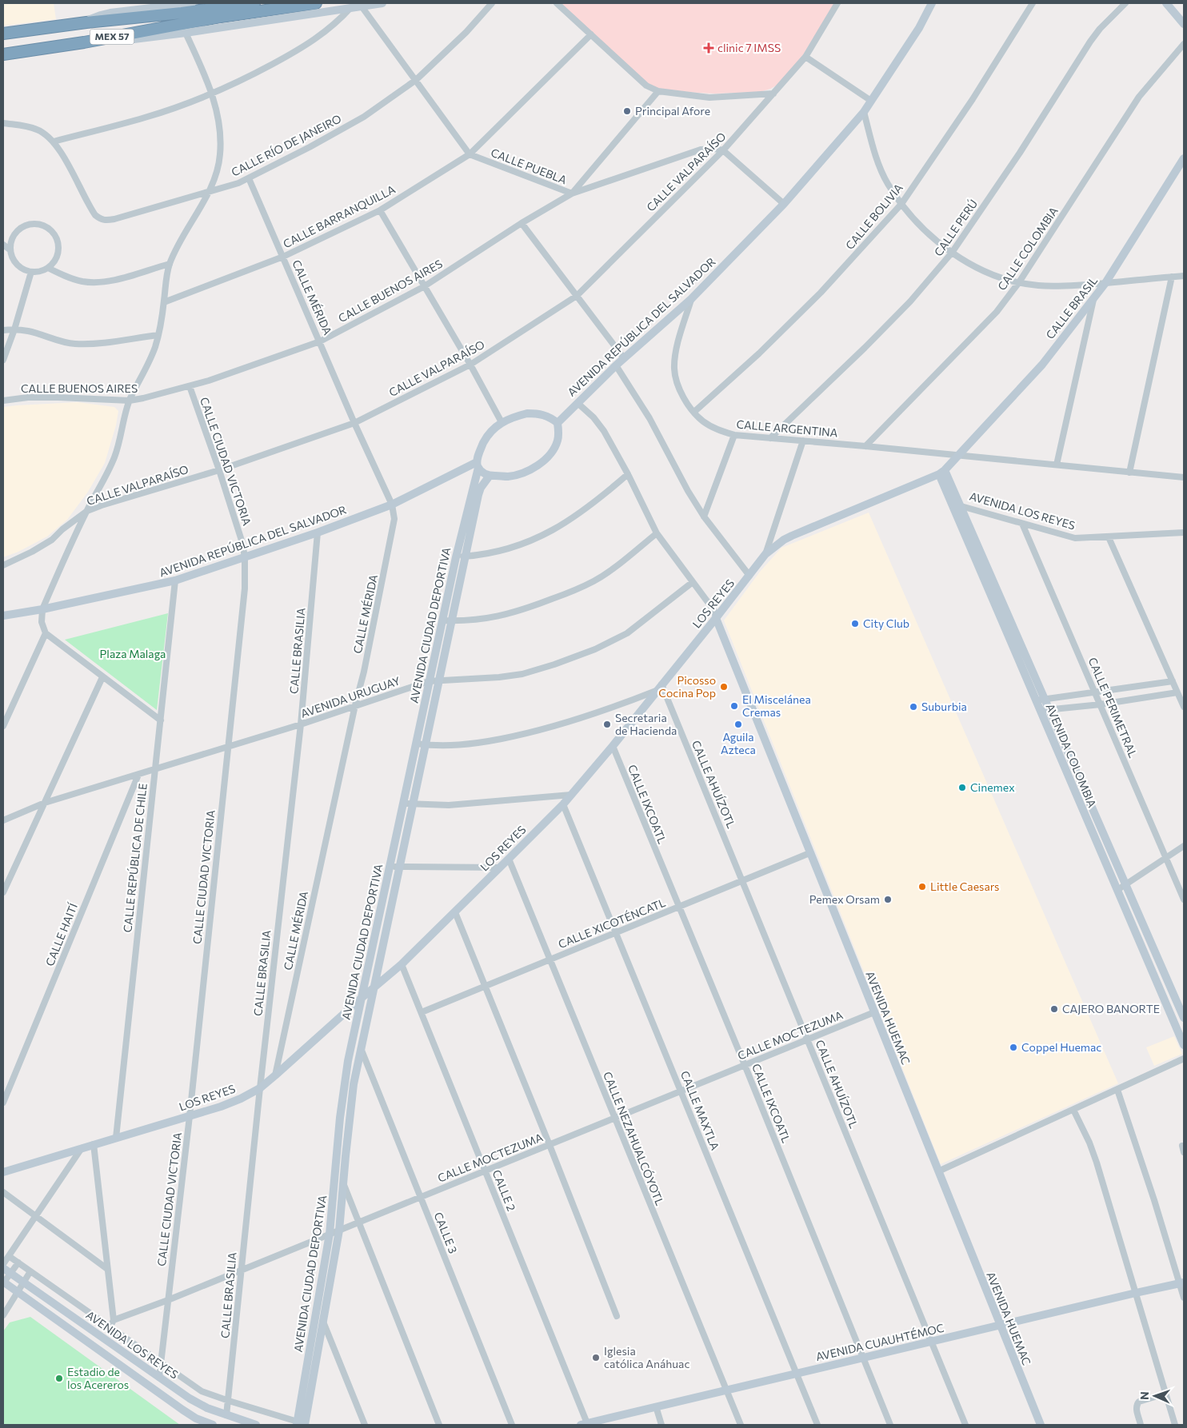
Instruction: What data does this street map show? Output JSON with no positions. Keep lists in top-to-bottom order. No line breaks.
{"streets":{"highway":["MEX 57"],"street":["CALLE RÍO DE JANEIRO","CALLE PUEBLA","CALLE VALPARAÍSO","CALLE BARRANQUILLA","CALLE BOLIVIA","CALLE PERÚ","CALLE COLOMBIA","CALLE BUENOS AIRES","CALLE MÉRIDA","CALLE BRASIL","AVENIDA REPÚBLICA DEL SALVADOR","CALLE ARGENTINA","CALLE CIUDAD VICTORIA","AVENIDA LOS REYES","LOS REYES","AVENIDA CIUDAD DEPORTIVA","CALLE BRASILIA","AVENIDA URUGUAY","CALLE PERIMETRAL","AVENIDA COLOMBIA","CALLE AHUÍZOTL","CALLE IXCOATL","CALLE REPÚBLICA DE CHILE","CALLE XICOTÉNCATL","CALLE HAITÍ","AVENIDA HUEMAC","CALLE MOCTEZUMA","CALLE MAXTLA","CALLE NEZAHUALCÓYOTL","CALLE 2","CALLE 3","AVENIDA CUAUHTÉMOC"]},"crossings":[["CALLE RÍO DE JANEIRO","CALLE MÉRIDA"],["CALLE PUEBLA","CALLE VALPARAÍSO"],["CALLE PUEBLA","CALLE BARRANQUILLA"],["CALLE PUEBLA","CALLE BUENOS AIRES"],["CALLE VALPARAÍSO","CALLE MÉRIDA"],["CALLE VALPARAÍSO","CALLE CIUDAD VICTORIA"],["CALLE BARRANQUILLA","CALLE MÉRIDA"],["CALLE BOLIVIA","CALLE ARGENTINA"],["CALLE PERÚ","CALLE ARGENTINA"],["CALLE COLOMBIA","CALLE ARGENTINA"],["CALLE BUENOS AIRES","CALLE MÉRIDA"],["CALLE BUENOS AIRES","CALLE CIUDAD VICTORIA"],["CALLE MÉRIDA","AVENIDA REPÚBLICA DEL SALVADOR"],["CALLE MÉRIDA","LOS REYES"],["CALLE MÉRIDA","AVENIDA URUGUAY"],["CALLE BRASIL","CALLE ARGENTINA"],["CALLE BRASIL","LOS REYES"],["AVENIDA REPÚBLICA DEL SALVADOR","CALLE ARGENTINA"],["AVENIDA REPÚBLICA DEL SALVADOR","CALLE CIUDAD VICTORIA"],["AVENIDA REPÚBLICA DEL SALVADOR","AVENIDA CIUDAD DEPORTIVA"],["AVENIDA REPÚBLICA DEL SALVADOR","CALLE BRASILIA"],["AVENIDA REPÚBLICA DEL SALVADOR","CALLE REPÚBLICA DE CHILE"],["CALLE ARGENTINA","LOS REYES"],["CALLE CIUDAD VICTORIA","AVENIDA LOS REYES"],["CALLE CIUDAD VICTORIA","LOS REYES"],["CALLE CIUDAD VICTORIA","AVENIDA URUGUAY"],["CALLE CIUDAD VICTORIA","CALLE MOCTEZUMA"],["AVENIDA LOS REYES","CALLE BRASILIA"],["AVENIDA LOS REYES","CALLE PERIMETRAL"],["AVENIDA LOS REYES","AVENIDA COLOMBIA"],["LOS REYES","AVENIDA CIUDAD DEPORTIVA"],["LOS REYES","CALLE BRASILIA"],["LOS REYES","AVENIDA COLOMBIA"],["LOS REYES","CALLE AHUÍZOTL"],["LOS REYES","CALLE IXCOATL"],["LOS REYES","CALLE REPÚBLICA DE CHILE"],["LOS REYES","AVENIDA HUEMAC"],["LOS REYES","CALLE MAXTLA"],["LOS REYES","CALLE NEZAHUALCÓYOTL"],["LOS REYES","CALLE 2"],["AVENIDA CIUDAD DEPORTIVA","AVENIDA URUGUAY"],["AVENIDA CIUDAD DEPORTIVA","CALLE MOCTEZUMA"],["AVENIDA CIUDAD DEPORTIVA","CALLE 3"],["CALLE BRASILIA","AVENIDA URUGUAY"],["CALLE BRASILIA","CALLE MOCTEZUMA"],["AVENIDA URUGUAY","CALLE REPÚBLICA DE CHILE"],["AVENIDA URUGUAY","CALLE HAITÍ"],["CALLE AHUÍZOTL","CALLE XICOTÉNCATL"],["CALLE AHUÍZOTL","CALLE MOCTEZUMA"],["CALLE AHUÍZOTL","AVENIDA CUAUHTÉMOC"],["CALLE IXCOATL","CALLE XICOTÉNCATL"],["CALLE IXCOATL","CALLE MOCTEZUMA"],["CALLE IXCOATL","AVENIDA CUAUHTÉMOC"],["CALLE XICOTÉNCATL","AVENIDA HUEMAC"],["CALLE XICOTÉNCATL","CALLE MAXTLA"],["CALLE XICOTÉNCATL","CALLE NEZAHUALCÓYOTL"],["CALLE XICOTÉNCATL","CALLE 2"],["AVENIDA HUEMAC","CALLE MOCTEZUMA"],["AVENIDA HUEMAC","AVENIDA CUAUHTÉMOC"],["CALLE MOCTEZUMA","CALLE MAXTLA"],["CALLE MOCTEZUMA","CALLE NEZAHUALCÓYOTL"],["CALLE MOCTEZUMA","CALLE 2"],["CALLE MOCTEZUMA","CALLE 3"],["CALLE MAXTLA","AVENIDA CUAUHTÉMOC"],["CALLE NEZAHUALCÓYOTL","AVENIDA CUAUHTÉMOC"],["CALLE 2","AVENIDA CUAUHTÉMOC"]],"parks":["Plaza Malaga"],"places":{"health":["clinic 7 IMSS"],"other":["Principal Afore","City Club","Picosso Cocina Pop","El Miscelánea Cremas","Suburbia","Secretaria de Hacienda","Aguila Azteca","Cinemex","Little Caesars","Pemex Orsam","CAJERO BANORTE","Coppel Huemac","Iglesia católica Anáhuac","Estadio de los Acereros"]},"north":"left"}
